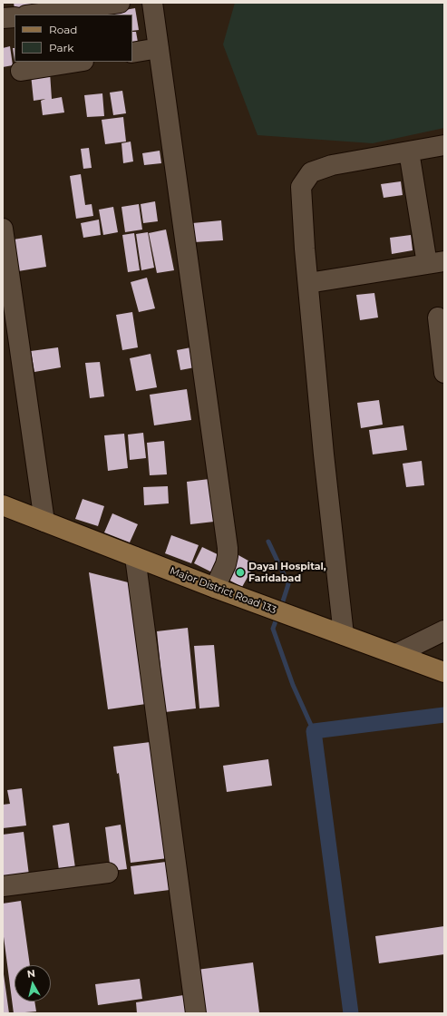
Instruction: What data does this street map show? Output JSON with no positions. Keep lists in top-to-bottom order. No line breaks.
{"streets":{"main road":["Major District Road 133"]},"places":["Dayal Hospital, Faridabad"],"legend":["Road","Park"],"north":"top"}
